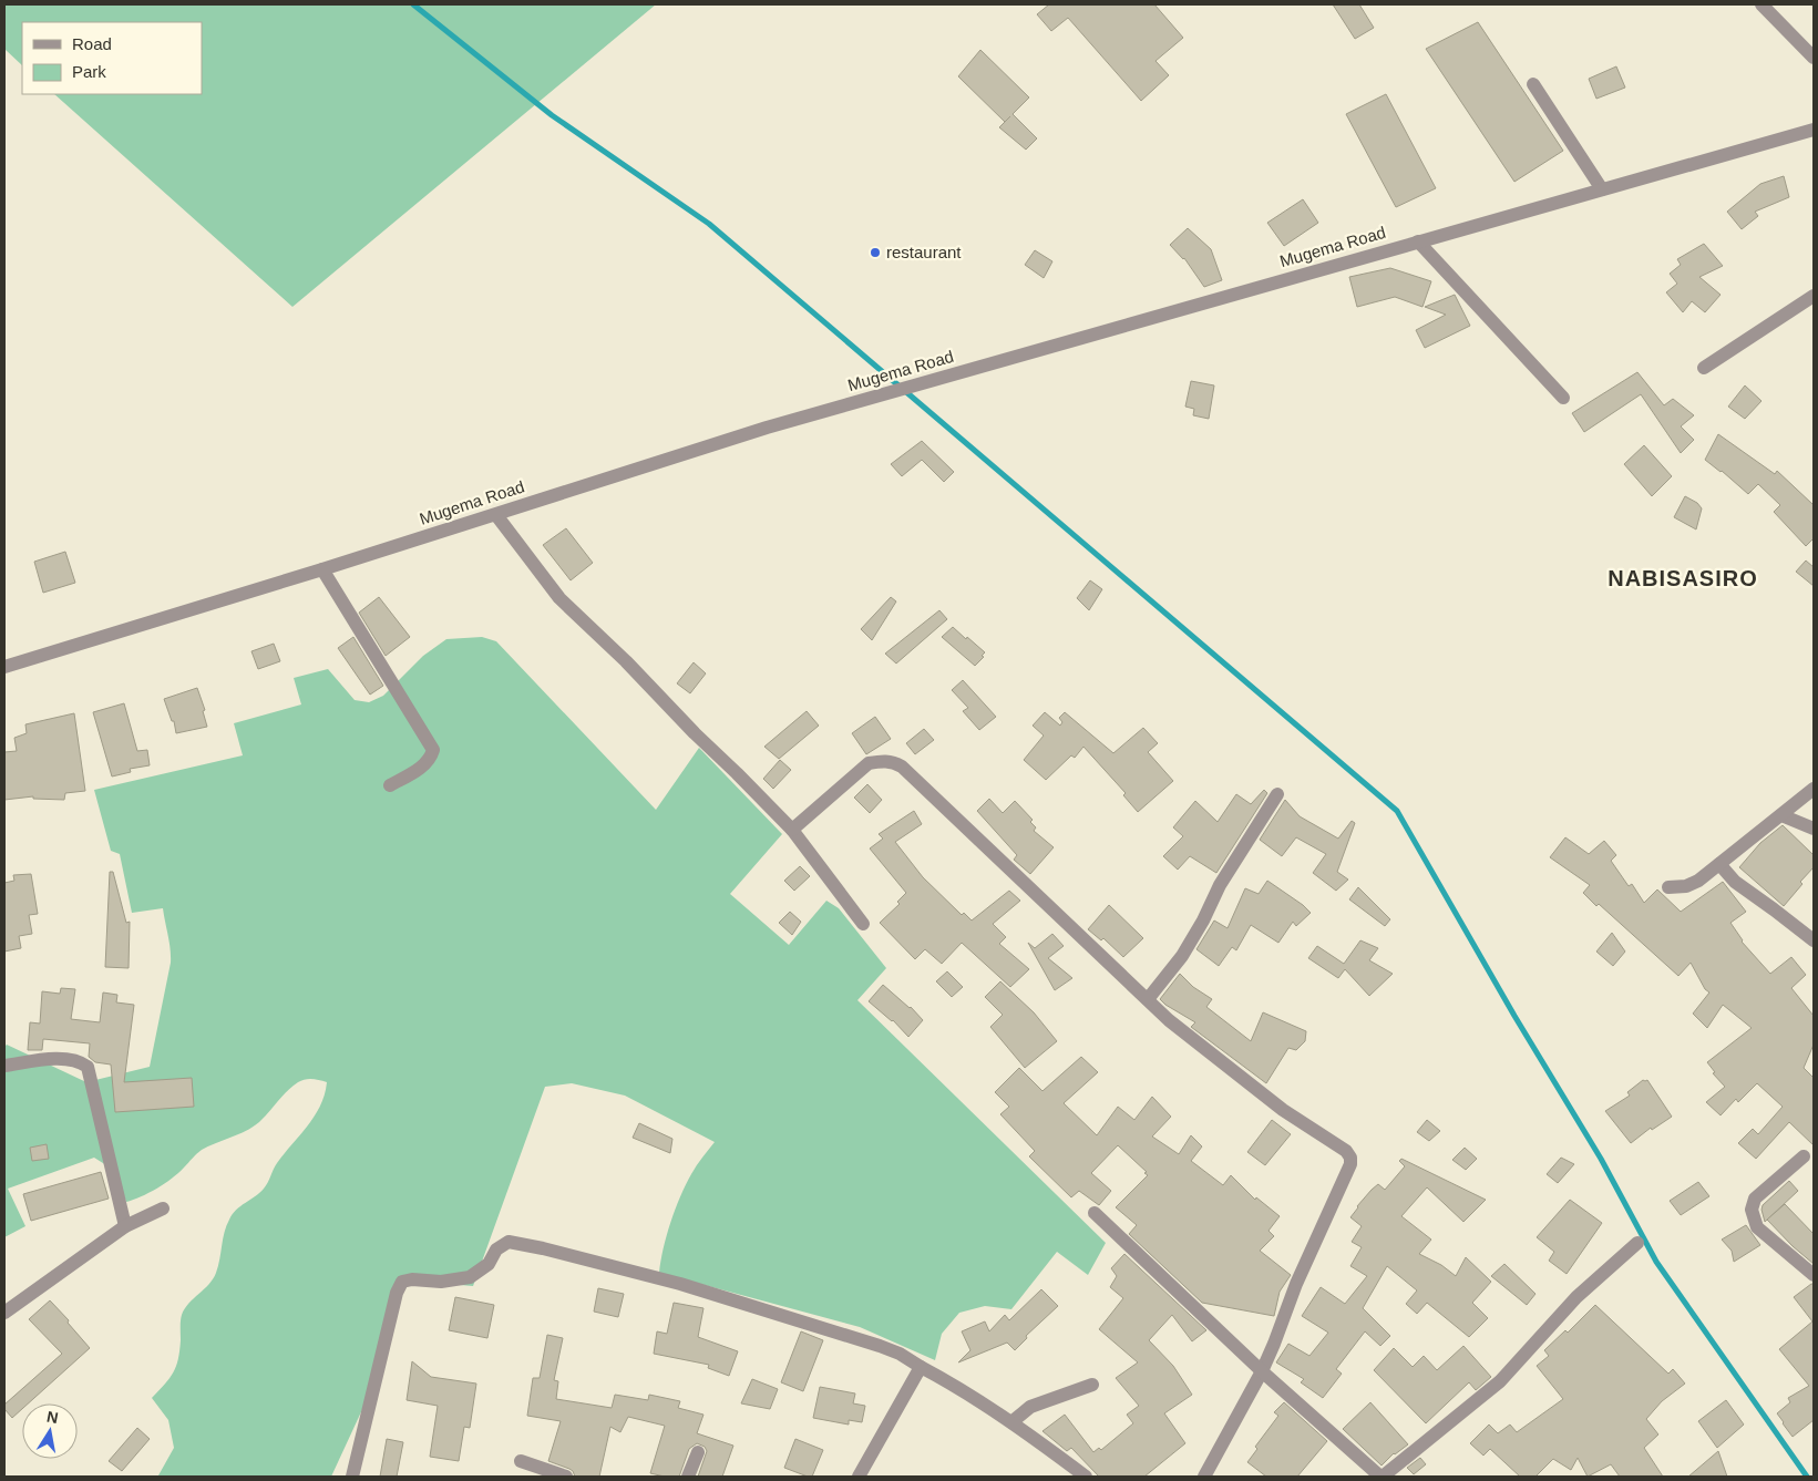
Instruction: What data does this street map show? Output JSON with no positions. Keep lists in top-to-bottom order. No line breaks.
{"streets":{"street":["Mugema Road"]},"districts":["NABISASIRO"],"places":["restaurant"],"legend":["Road","Park"],"north":"top"}
